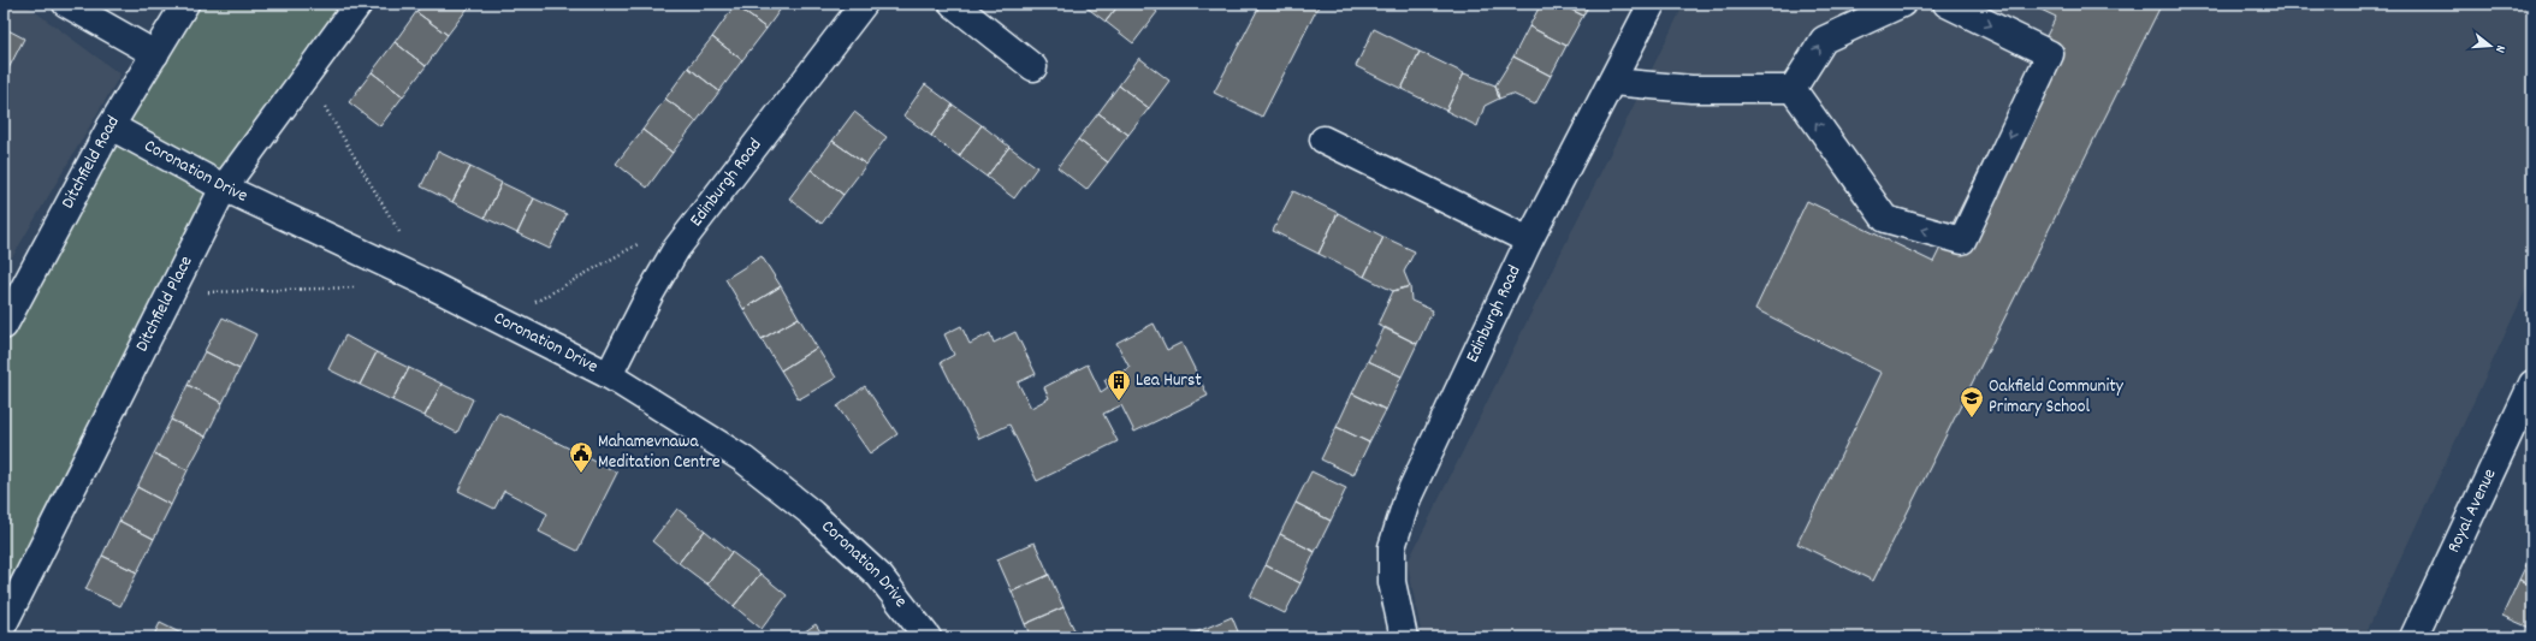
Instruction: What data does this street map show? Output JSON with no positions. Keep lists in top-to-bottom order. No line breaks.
{"streets":{"street":["Ditchfield Road","Coronation Drive","Edinburgh Road","Ditchfield Place","Royal Avenue"]},"crossings":[["Ditchfield Road","Coronation Drive"],["Coronation Drive","Edinburgh Road"],["Coronation Drive","Ditchfield Place"]],"places":{"building":["Lea Hurst"],"school or university":["Oakfield Community Primary School"],"public building":["Mahamevnawa Meditation Centre"]},"north":"right"}
